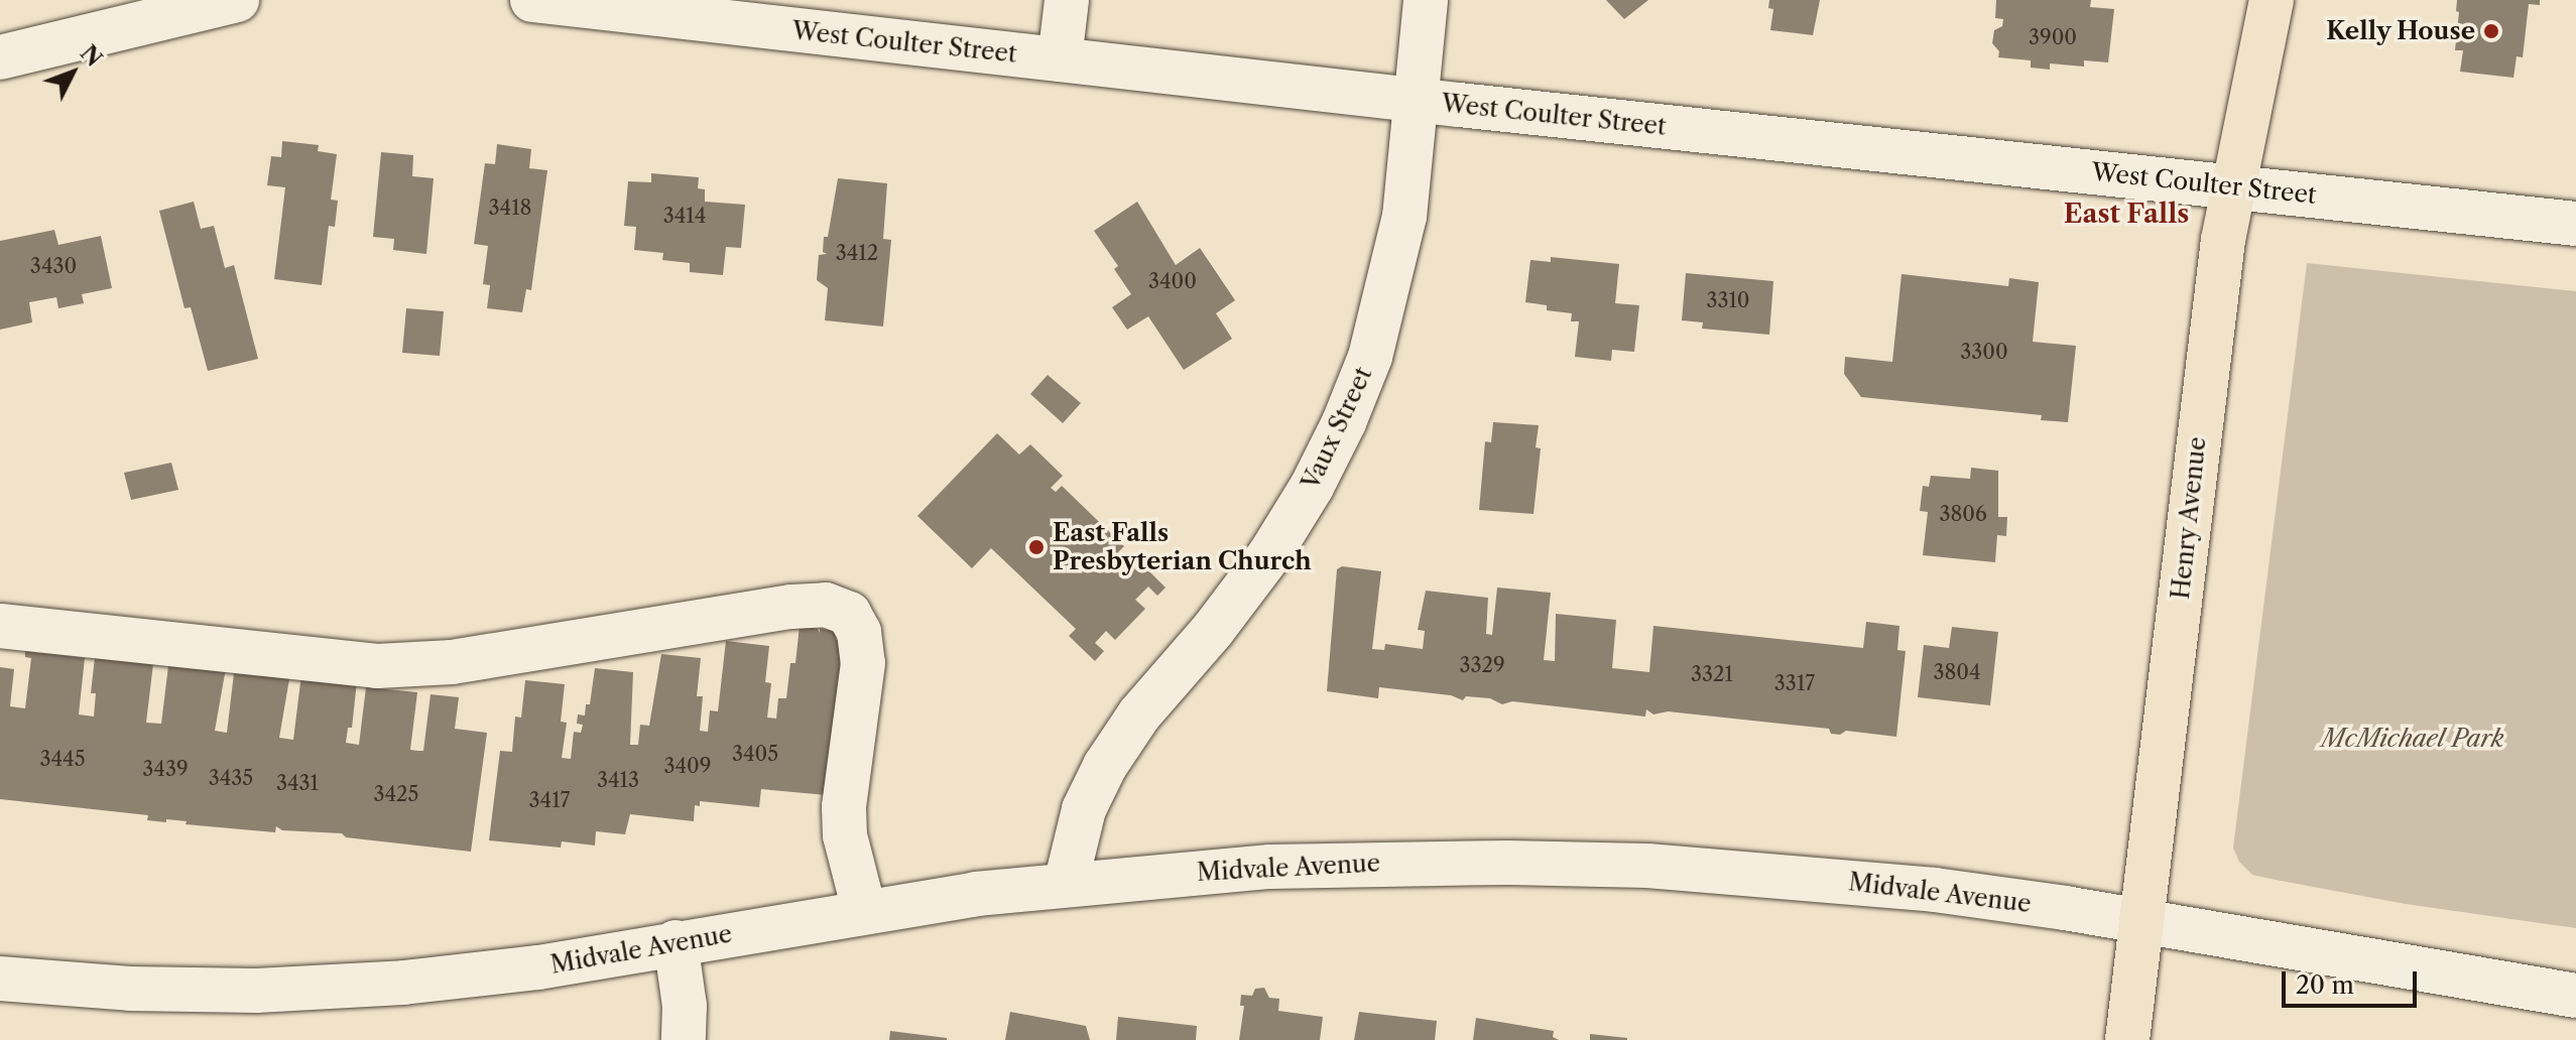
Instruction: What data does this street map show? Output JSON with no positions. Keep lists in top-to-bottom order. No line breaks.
{"streets":{"main road":["Henry Avenue"],"street":["West Coulter Street","Vaux Street","Midvale Avenue"]},"crossings":[["West Coulter Street","Vaux Street"],["West Coulter Street","Henry Avenue"],["Vaux Street","Midvale Avenue"],["Henry Avenue","Midvale Avenue"]],"districts":["East Falls"],"parks":["McMichael Park"],"places":["Kelly House","East Falls Presbyterian Church"],"house_numbers":["3900","3418","3414","3412","3430","3400","3310","3300","3806","3329","3804","3321","3317","3405","3445","3409","3439","3435","3413","3431","3425","3417"],"scale_bar":"20 m","north":"top right"}
